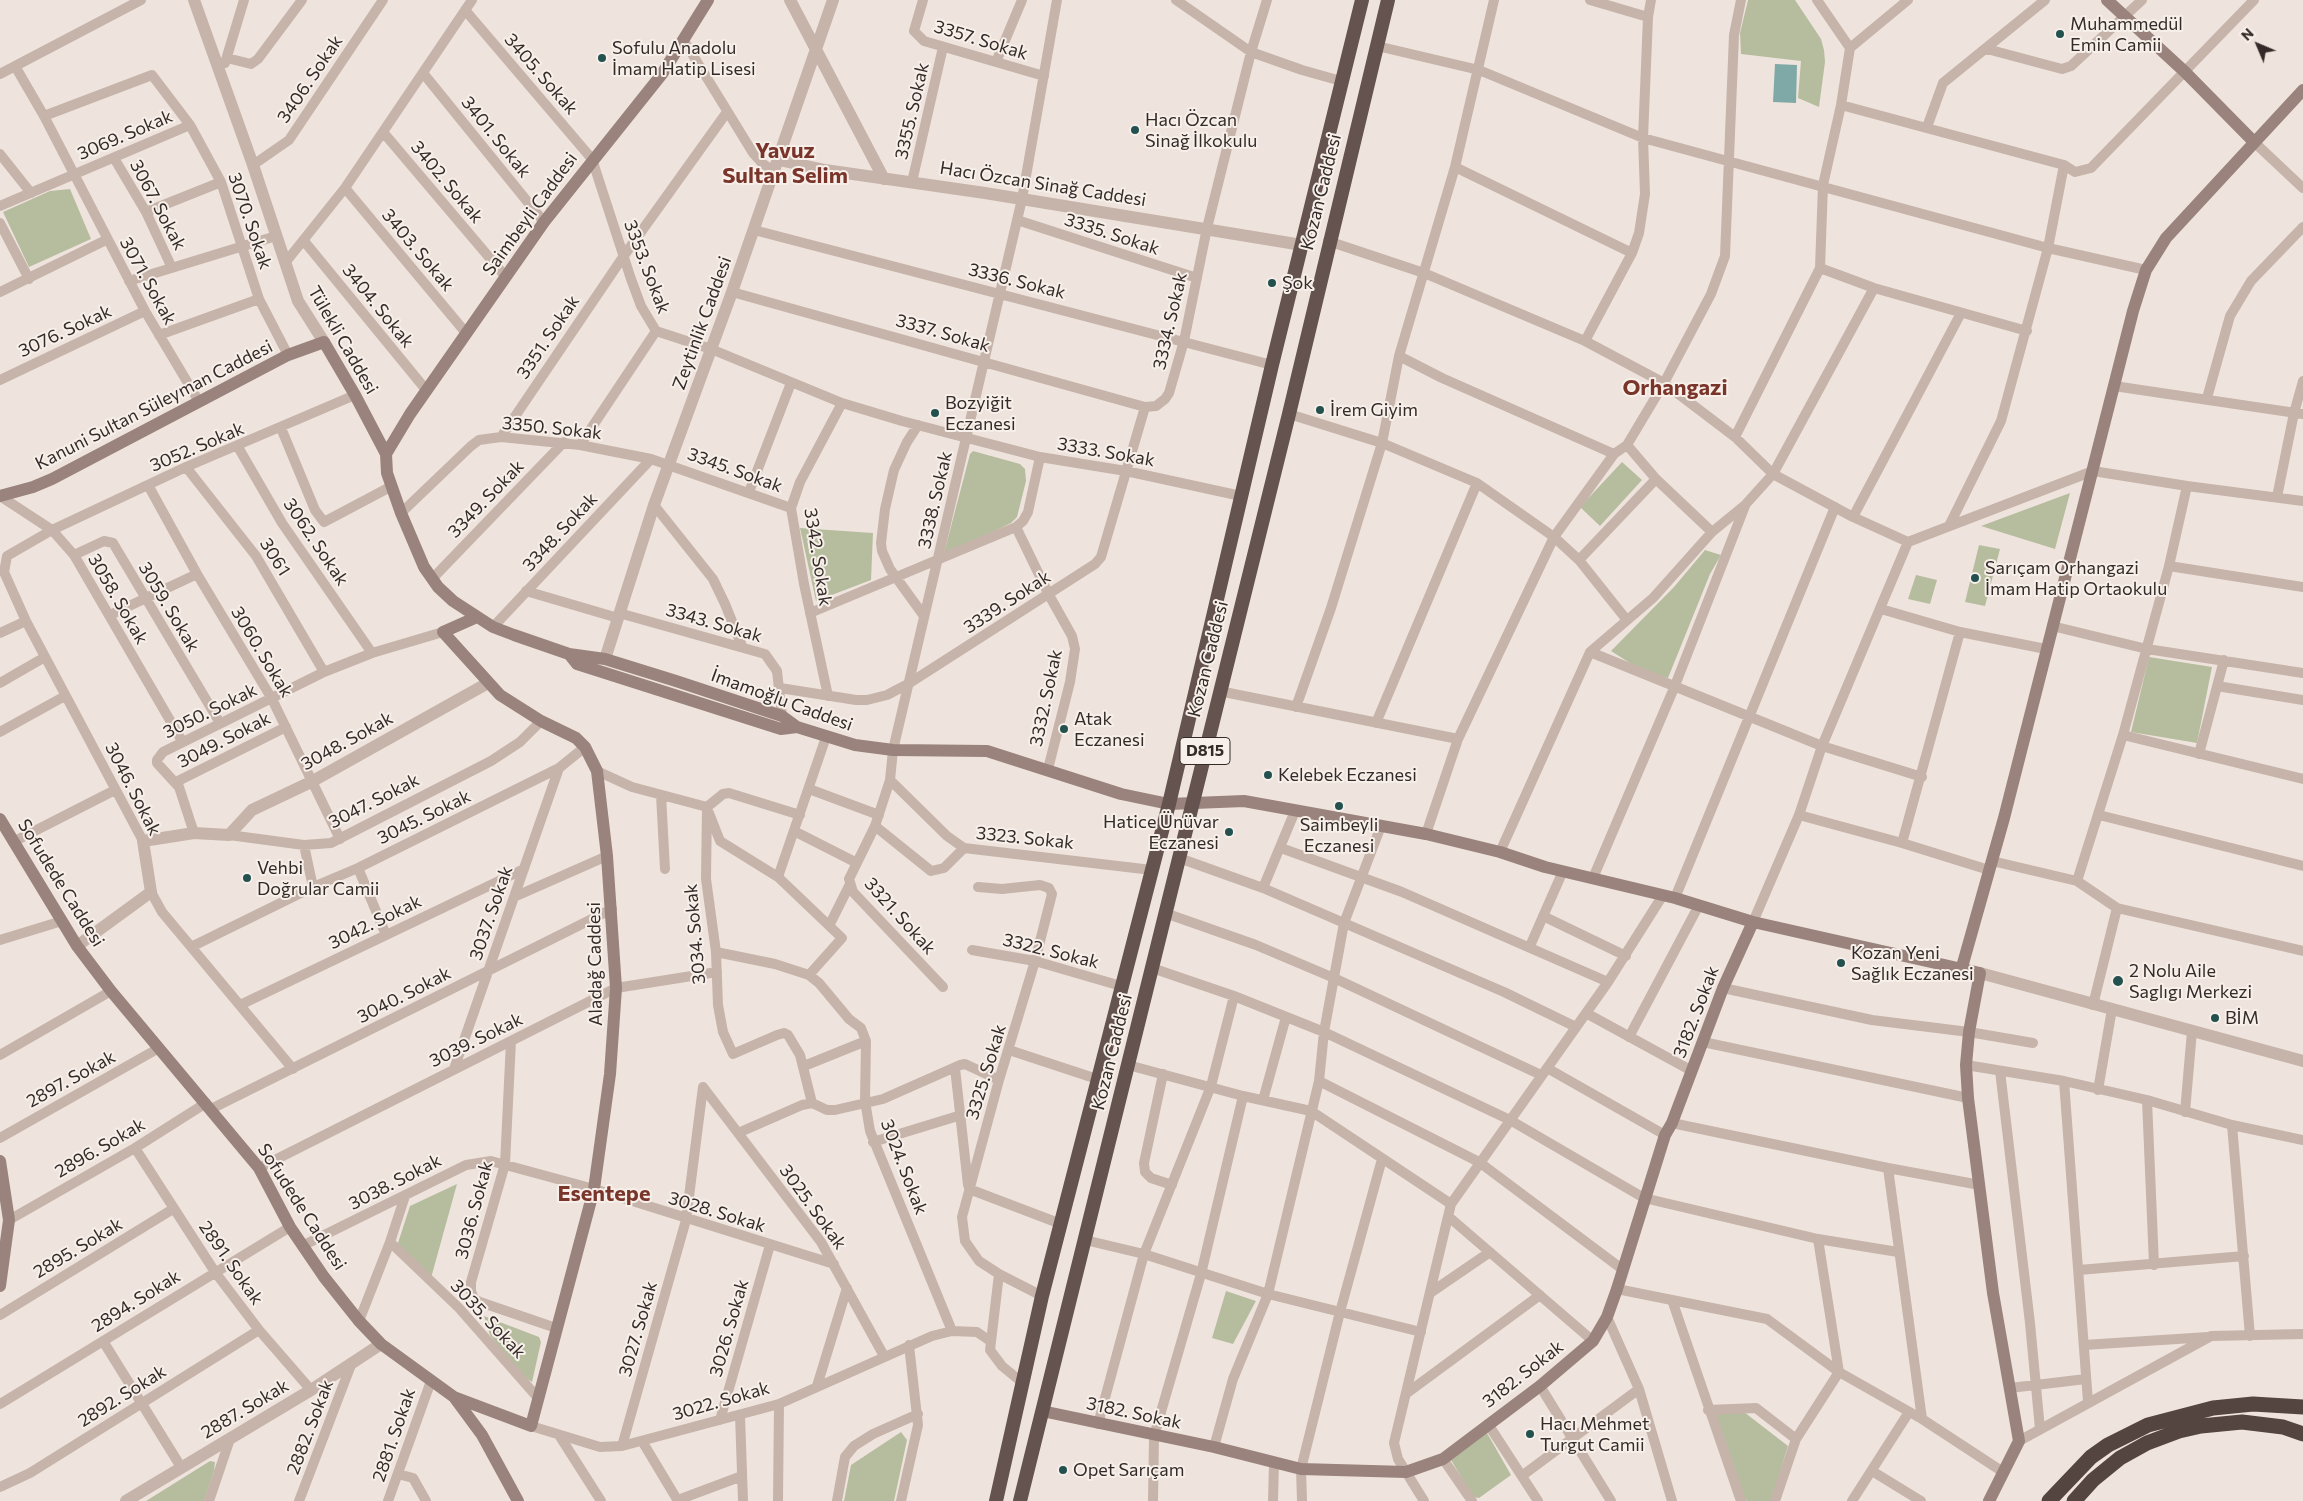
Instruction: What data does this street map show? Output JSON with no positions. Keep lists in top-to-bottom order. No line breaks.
{"streets":{"highway":["Kozan Caddesi","D815"],"main road":["Saimbeyli Caddesi","Tülekli Caddesi","Kanuni Sultan Süleyman Caddesi","İmamoğlu Caddesi","Sofudede Caddesi","Aladağ Caddesi","3182. Sokak","3022. Sokak"],"street":["3357. Sokak","3405. Sokak","3406. Sokak","3355. Sokak","3069. Sokak","3401. Sokak","3402. Sokak","Hacı Özcan Sinağ Caddesi","3067. Sokak","3070. Sokak","3335. Sokak","3403. Sokak","3353. Sokak","3071. Sokak","3336. Sokak","3404. Sokak","3334. Sokak","Zeytinlik Caddesi","3076. Sokak","3337. Sokak","3351. Sokak","3350. Sokak","3052. Sokak","3333. Sokak","3345. Sokak","3349. Sokak","3338. Sokak","3348. Sokak","3062. Sokak","3061","3342. Sokak","3058. Sokak","3339. Sokak","3059. Sokak","3343. Sokak","3060. Sokak","3332. Sokak","3050. Sokak","3049. Sokak","3048. Sokak","3046. Sokak","3047. Sokak","3045. Sokak","3323. Sokak","3037. Sokak","3321. Sokak","3042. Sokak","3034. Sokak","3322. Sokak","3040. Sokak","3039. Sokak","3325. Sokak","2897. Sokak","2896. Sokak","3024. Sokak","3038. Sokak","3025. Sokak","3036. Sokak","3028. Sokak","2895. Sokak","2891. Sokak","2894. Sokak","3035. Sokak","3026. Sokak","3027. Sokak","2892. Sokak","2887. Sokak","2882. Sokak","2881. Sokak"]},"crossings":[["3357. Sokak","3355. Sokak"],["3357. Sokak","3338. Sokak"],["3405. Sokak","Saimbeyli Caddesi"],["3405. Sokak","3353. Sokak"],["3406. Sokak","Tülekli Caddesi"],["3355. Sokak","Hacı Özcan Sinağ Caddesi"],["3069. Sokak","3067. Sokak"],["3069. Sokak","3070. Sokak"],["3069. Sokak","3071. Sokak"],["3401. Sokak","Saimbeyli Caddesi"],["3402. Sokak","Saimbeyli Caddesi"],["Hacı Özcan Sinağ Caddesi","Kozan Caddesi"],["Hacı Özcan Sinağ Caddesi","3334. Sokak"],["Hacı Özcan Sinağ Caddesi","Zeytinlik Caddesi"],["Hacı Özcan Sinağ Caddesi","3338. Sokak"],["Kozan Caddesi","3336. Sokak"],["Kozan Caddesi","3333. Sokak"],["Kozan Caddesi","İmamoğlu Caddesi"],["Kozan Caddesi","3323. Sokak"],["Kozan Caddesi","3322. Sokak"],["Kozan Caddesi","3182. Sokak"],["Kozan Caddesi","3325. Sokak"],["Saimbeyli Caddesi","3403. Sokak"],["Saimbeyli Caddesi","3353. Sokak"],["Saimbeyli Caddesi","3404. Sokak"],["Saimbeyli Caddesi","Tülekli Caddesi"],["3070. Sokak","3071. Sokak"],["3070. Sokak","Kanuni Sultan Süleyman Caddesi"],["3335. Sokak","3334. Sokak"],["3335. Sokak","3338. Sokak"],["3353. Sokak","Zeytinlik Caddesi"],["3353. Sokak","3351. Sokak"],["3353. Sokak","3333. Sokak"],["3353. Sokak","3342. Sokak"],["3071. Sokak","3076. Sokak"],["3071. Sokak","Kanuni Sultan Süleyman Caddesi"],["3336. Sokak","3334. Sokak"],["3336. Sokak","Zeytinlik Caddesi"],["3336. Sokak","3338. Sokak"],["3334. Sokak","3337. Sokak"],["3334. Sokak","3339. Sokak"],["Zeytinlik Caddesi","3337. Sokak"],["Zeytinlik Caddesi","3350. Sokak"],["Zeytinlik Caddesi","3345. Sokak"],["Zeytinlik Caddesi","3343. Sokak"],["Zeytinlik Caddesi","İmamoğlu Caddesi"],["3337. Sokak","3338. Sokak"],["3337. Sokak","3339. Sokak"],["3351. Sokak","3350. Sokak"],["Tülekli Caddesi","Kanuni Sultan Süleyman Caddesi"],["Tülekli Caddesi","3350. Sokak"],["Tülekli Caddesi","3052. Sokak"],["Tülekli Caddesi","3349. Sokak"],["Tülekli Caddesi","3062. Sokak"],["Tülekli Caddesi","İmamoğlu Caddesi"],["Kanuni Sultan Süleyman Caddesi","3058. Sokak"],["3350. Sokak","3345. Sokak"],["3350. Sokak","3349. Sokak"],["3350. Sokak","3348. Sokak"],["3052. Sokak","3062. Sokak"],["3052. Sokak","3061"],["3052. Sokak","3058. Sokak"],["3052. Sokak","3060. Sokak"],["3052. Sokak","3046. Sokak"],["3333. Sokak","3338. Sokak"],["3333. Sokak","3342. Sokak"],["3333. Sokak","3339. Sokak"],["3345. Sokak","3342. Sokak"],["3338. Sokak","3342. Sokak"],["3338. Sokak","3339. Sokak"],["3338. Sokak","İmamoğlu Caddesi"],["3338. Sokak","3323. Sokak"],["3338. Sokak","3321. Sokak"],["3348. Sokak","3343. Sokak"],["3348. Sokak","İmamoğlu Caddesi"],["3062. Sokak","3050. Sokak"],["3061","3050. Sokak"],["3342. Sokak","3339. Sokak"],["3058. Sokak","3059. Sokak"],["3058. Sokak","3050. Sokak"],["3058. Sokak","3046. Sokak"],["3339. Sokak","3343. Sokak"],["3339. Sokak","3332. Sokak"],["3059. Sokak","3050. Sokak"],["3343. Sokak","İmamoğlu Caddesi"],["3060. Sokak","3050. Sokak"],["3060. Sokak","3049. Sokak"],["3060. Sokak","3048. Sokak"],["3060. Sokak","3047. Sokak"],["3332. Sokak","İmamoğlu Caddesi"],["İmamoğlu Caddesi","3182. Sokak"],["3050. Sokak","3049. Sokak"],["3050. Sokak","3047. Sokak"],["3050. Sokak","Aladağ Caddesi"],["3048. Sokak","3047. Sokak"],["3048. Sokak","Aladağ Caddesi"],["3046. Sokak","3047. Sokak"],["3046. Sokak","3045. Sokak"],["3046. Sokak","3042. Sokak"],["3046. Sokak","3040. Sokak"],["3047. Sokak","Aladağ Caddesi"],["3045. Sokak","3037. Sokak"],["3045. Sokak","Aladağ Caddesi"],["Sofudede Caddesi","3040. Sokak"],["Sofudede Caddesi","3039. Sokak"],["Sofudede Caddesi","2897. Sokak"],["Sofudede Caddesi","2896. Sokak"],["Sofudede Caddesi","3038. Sokak"],["Sofudede Caddesi","2894. Sokak"],["Sofudede Caddesi","3022. Sokak"],["Sofudede Caddesi","2887. Sokak"],["Sofudede Caddesi","2881. Sokak"],["3037. Sokak","3042. Sokak"],["3037. Sokak","3040. Sokak"],["3037. Sokak","3039. Sokak"],["3034. Sokak","3039. Sokak"],["3322. Sokak","3325. Sokak"],["Aladağ Caddesi","3040. Sokak"],["Aladağ Caddesi","3039. Sokak"],["Aladağ Caddesi","3036. Sokak"],["Aladağ Caddesi","3028. Sokak"],["Aladağ Caddesi","3035. Sokak"],["Aladağ Caddesi","3022. Sokak"],["3040. Sokak","2896. Sokak"],["3039. Sokak","3036. Sokak"],["2896. Sokak","2891. Sokak"],["3024. Sokak","3022. Sokak"],["3038. Sokak","3036. Sokak"],["3038. Sokak","3028. Sokak"],["3025. Sokak","3028. Sokak"],["3025. Sokak","3027. Sokak"],["3025. Sokak","3022. Sokak"],["3036. Sokak","3028. Sokak"],["3028. Sokak","3026. Sokak"],["3028. Sokak","3027. Sokak"],["2895. Sokak","2891. Sokak"],["2891. Sokak","2894. Sokak"],["2891. Sokak","2892. Sokak"],["2891. Sokak","2887. Sokak"],["3026. Sokak","3022. Sokak"],["3027. Sokak","3022. Sokak"],["2887. Sokak","2882. Sokak"]],"districts":["Yavuz Sultan Selim","Orhangazi","Esentepe"],"places":["Muhammedül Emin Camii","Sofulu Anadolu İmam Hatip Lisesi","Hacı Özcan Sinağ İlkokulu","Şok","İrem Giyim","Bozyiğit Eczanesi","Sarıçam Orhangazi İmam Hatip Ortaokulu","Atak Eczanesi","Kelebek Eczanesi","Saimbeyli Eczanesi","Hatice Ünüvar Eczanesi","Vehbi Doğrular Camii","Kozan Yeni Sağlık Eczanesi","2 Nolu Aile Saglıgı Merkezi","BİM","Hacı Mehmet Turgut Camii","Opet Sarıçam"],"north":"top left"}
